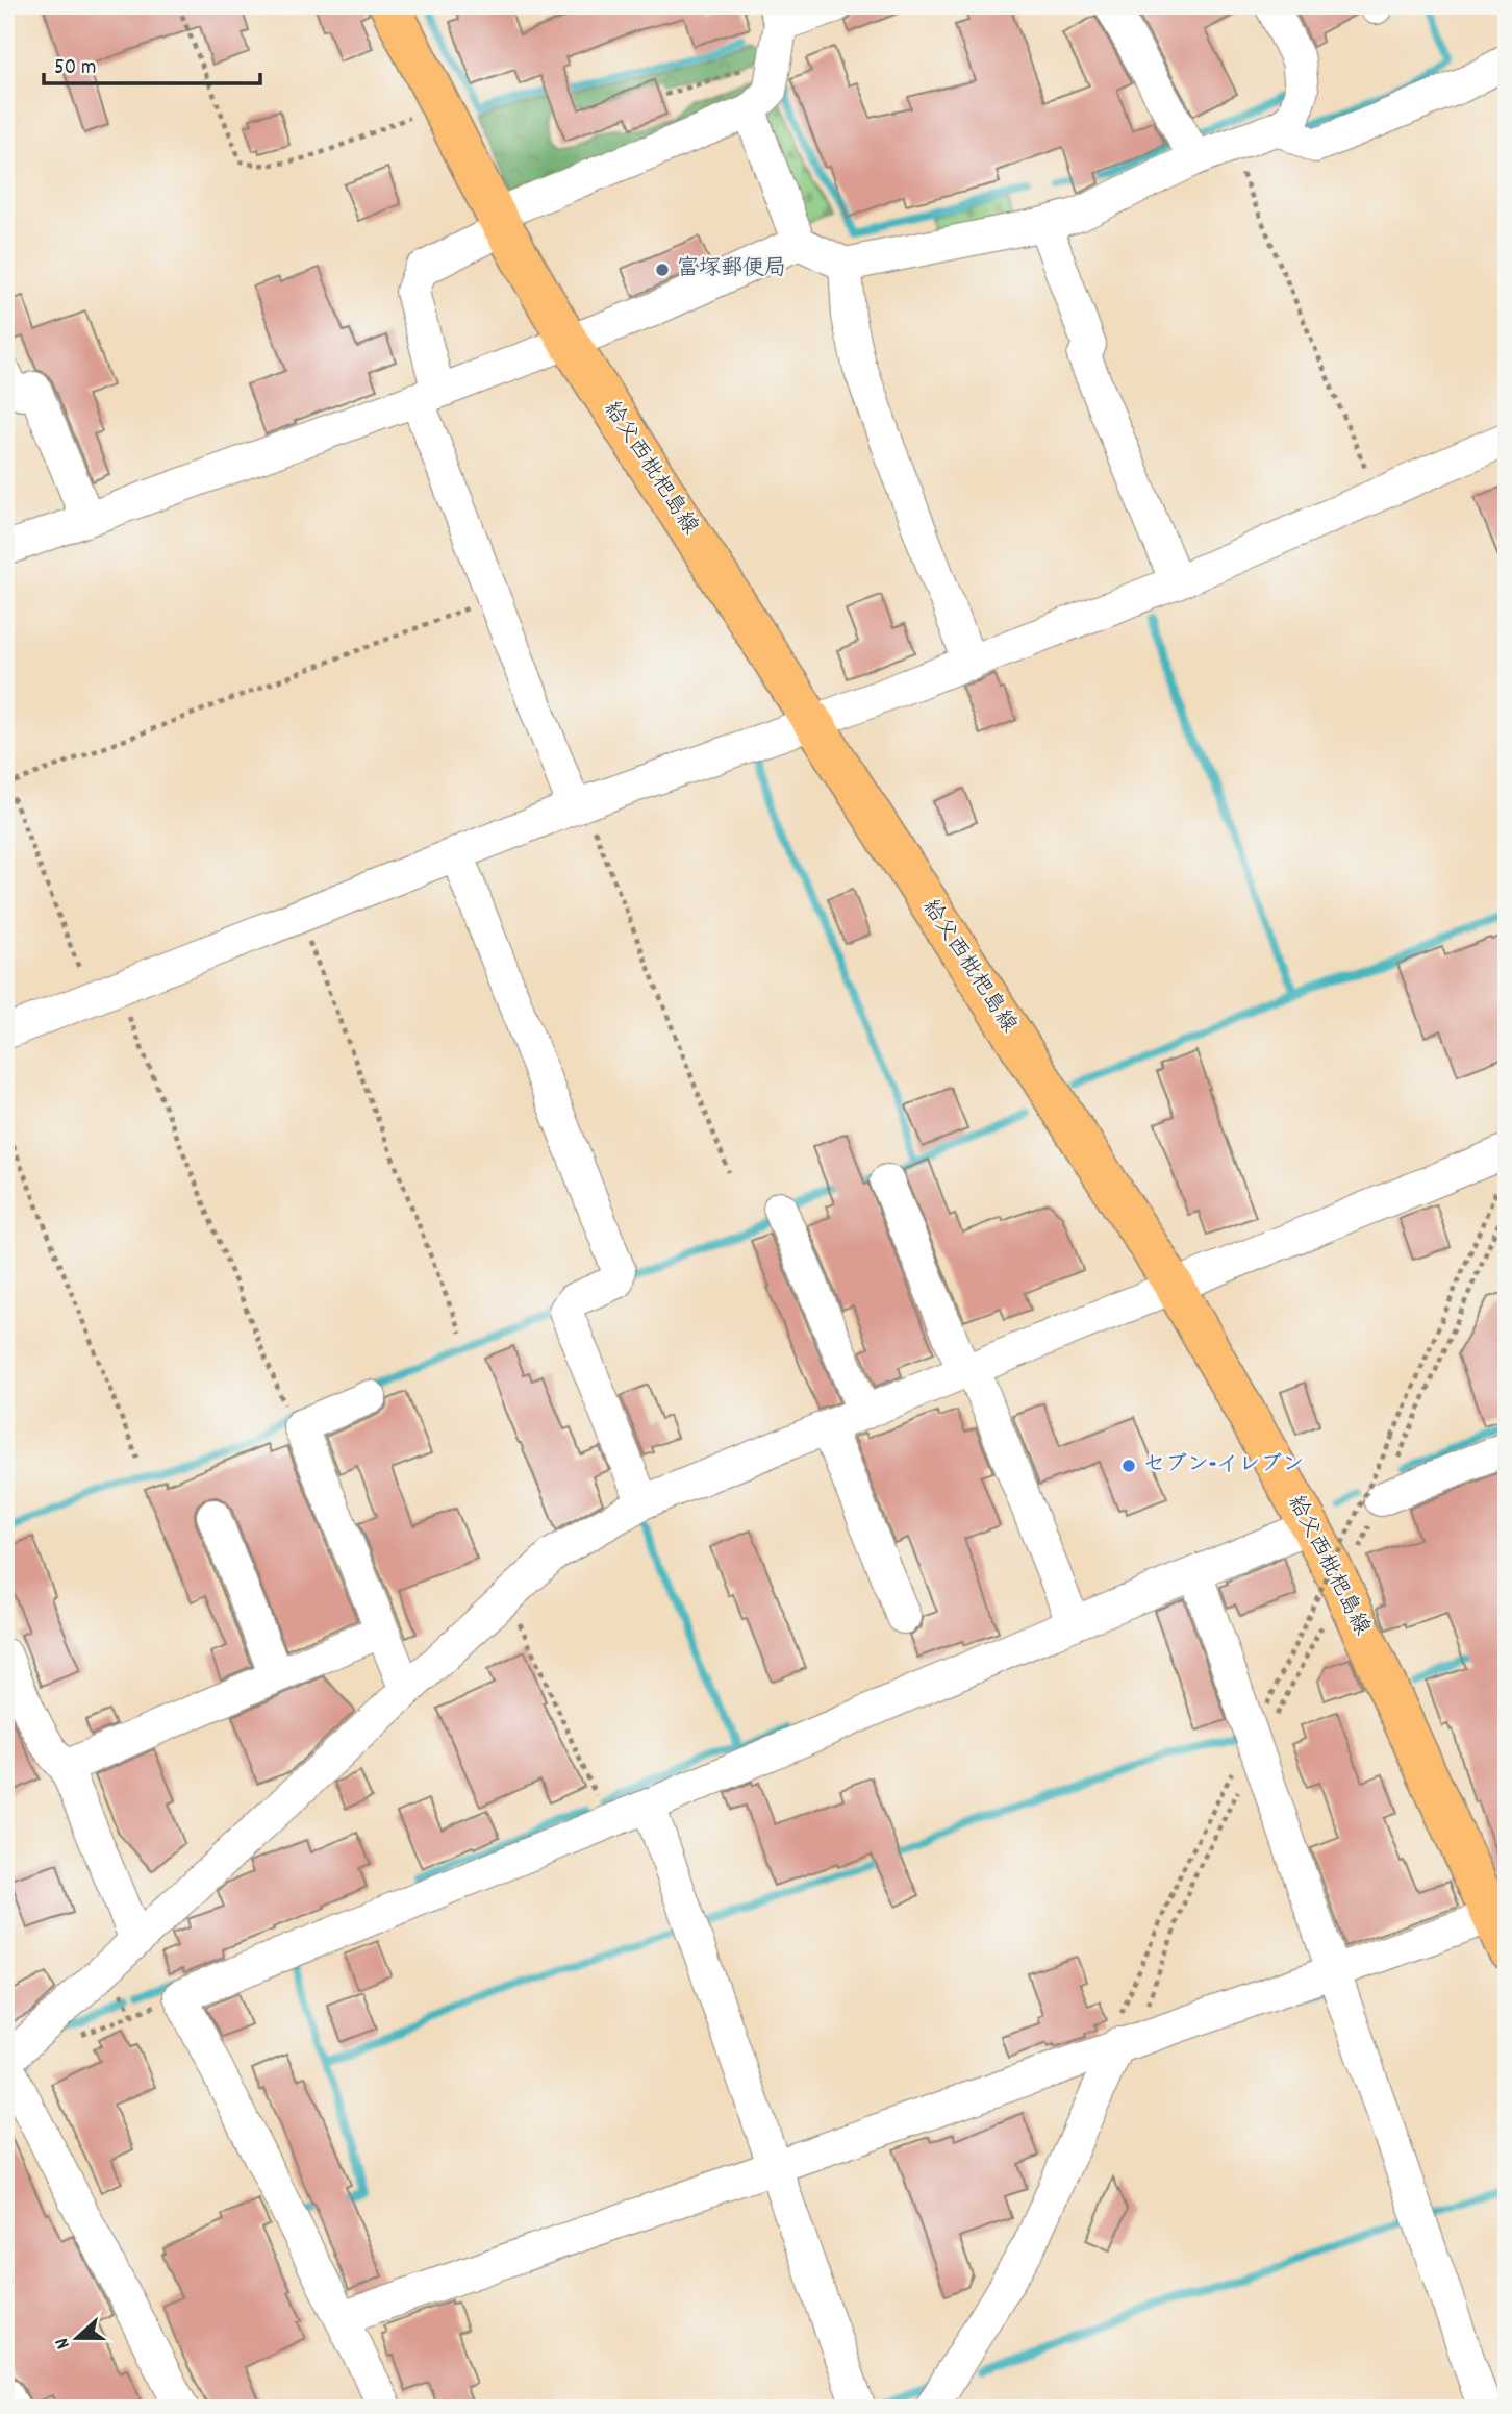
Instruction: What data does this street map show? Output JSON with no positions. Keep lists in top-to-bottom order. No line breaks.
{"streets":{"main road":["給父西枇杷島線"]},"places":["富塚郵便局","セブン-イレブン"],"scale_bar":"50 m","north":"left"}
